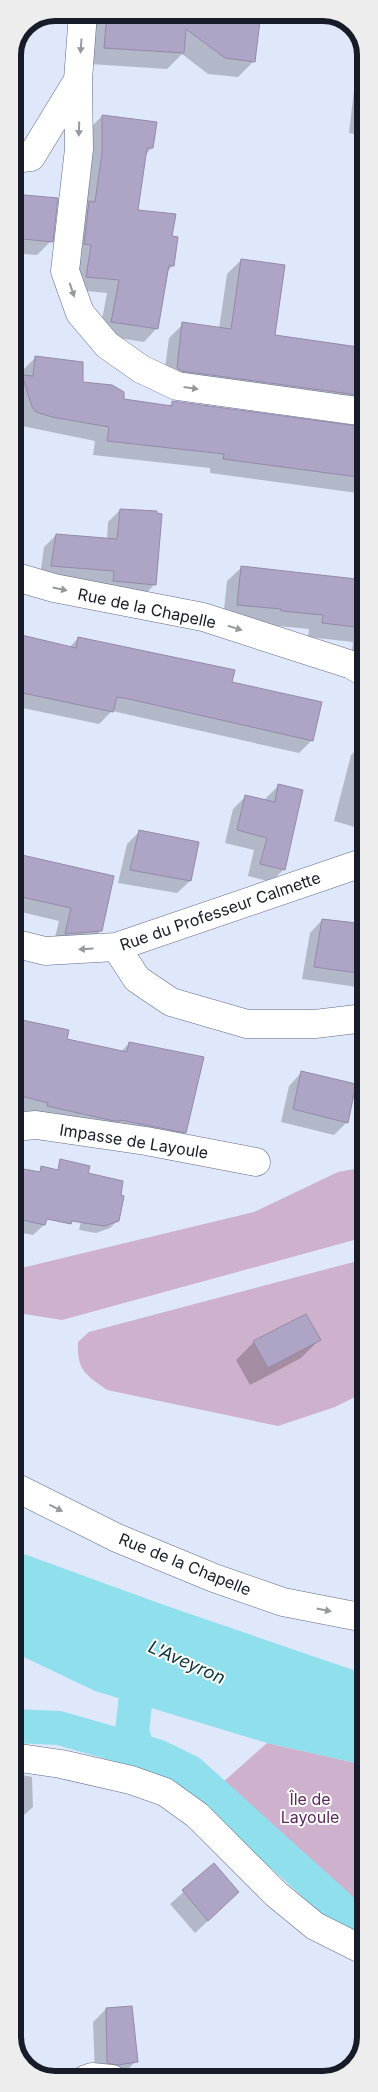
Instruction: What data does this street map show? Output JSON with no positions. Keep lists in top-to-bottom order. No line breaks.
{"streets":{"street":["Rue de la Chapelle","Rue du Professeur Calmette","Impasse de Layoule"]},"water":["L'Aveyron"],"parks":["Île de Layoule"]}
